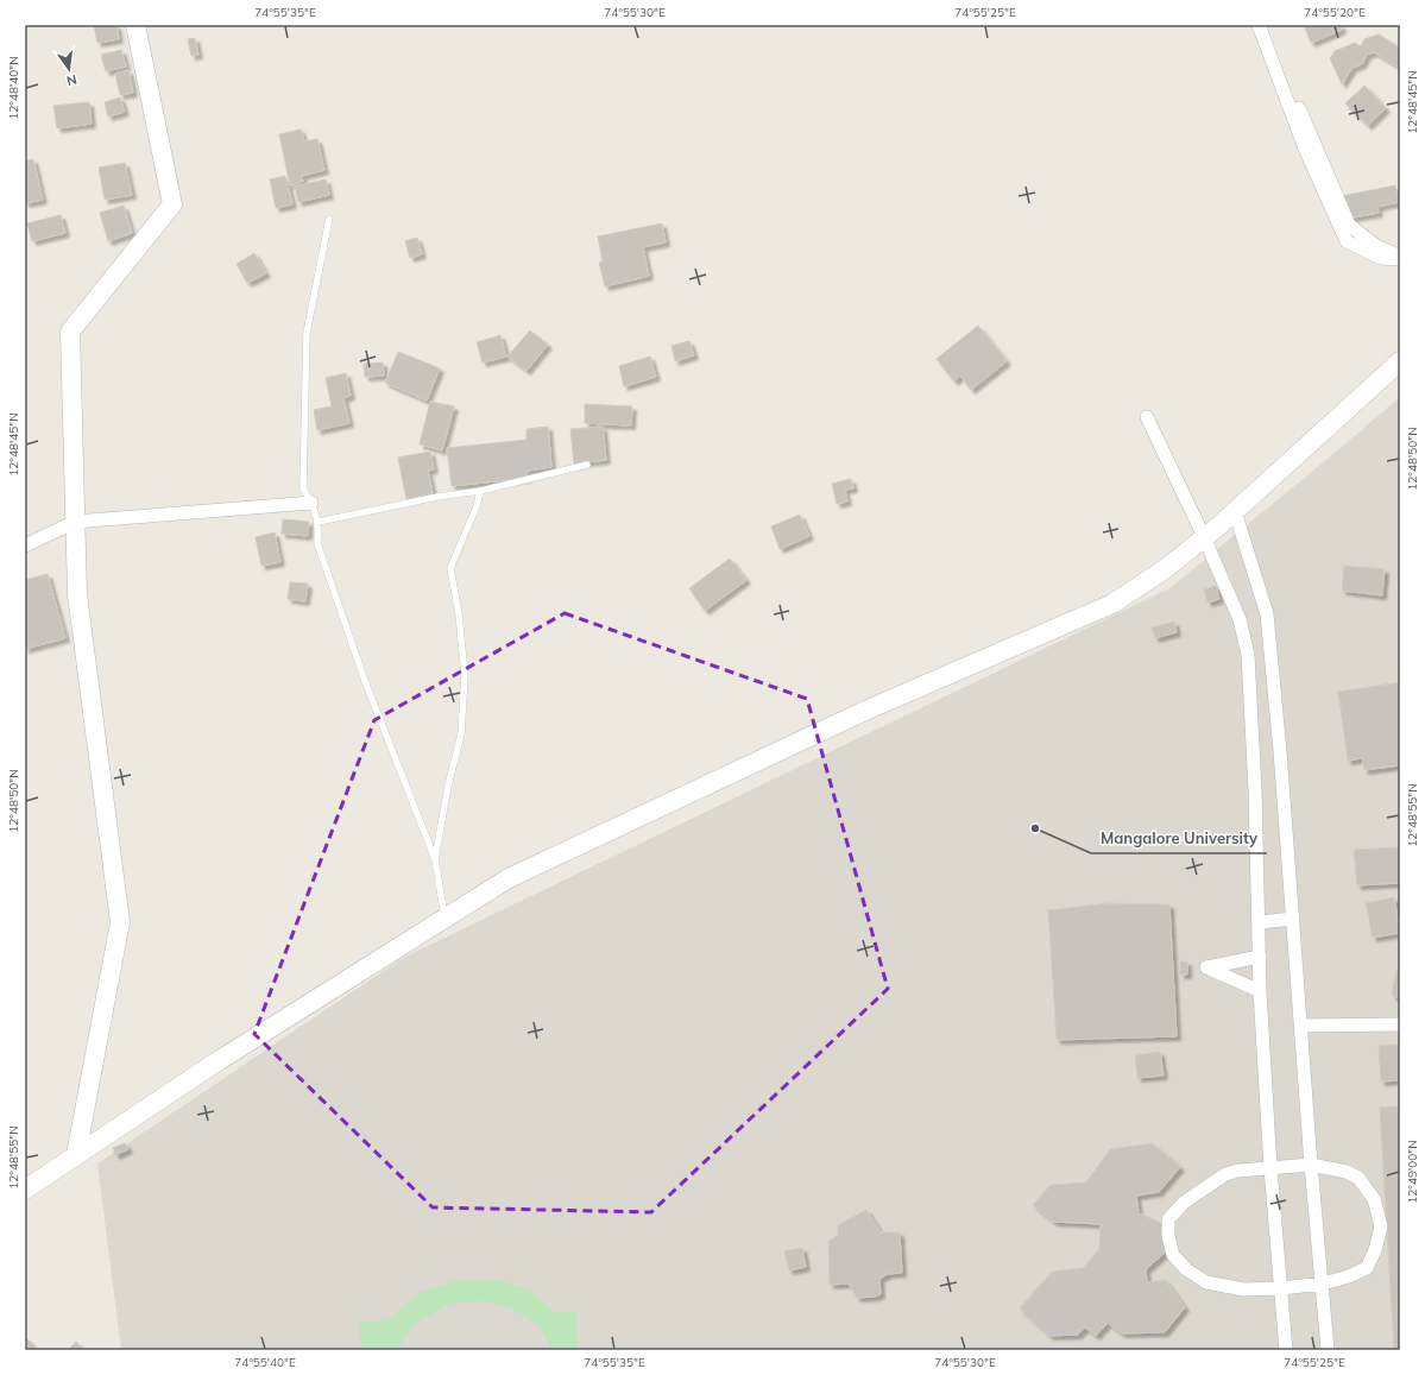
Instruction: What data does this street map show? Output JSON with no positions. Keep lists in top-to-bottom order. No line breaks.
{"places":["Mangalore University"],"north":"bottom","coordinates":["74°55'35\"E","74°55'30\"E","74°55'25\"E","74°55'20\"E","12°48'40\"N","12°48'45\"N","12°48'50\"N","12°48'55\"N","12°49'00\"N","74°55'40\"E"]}
